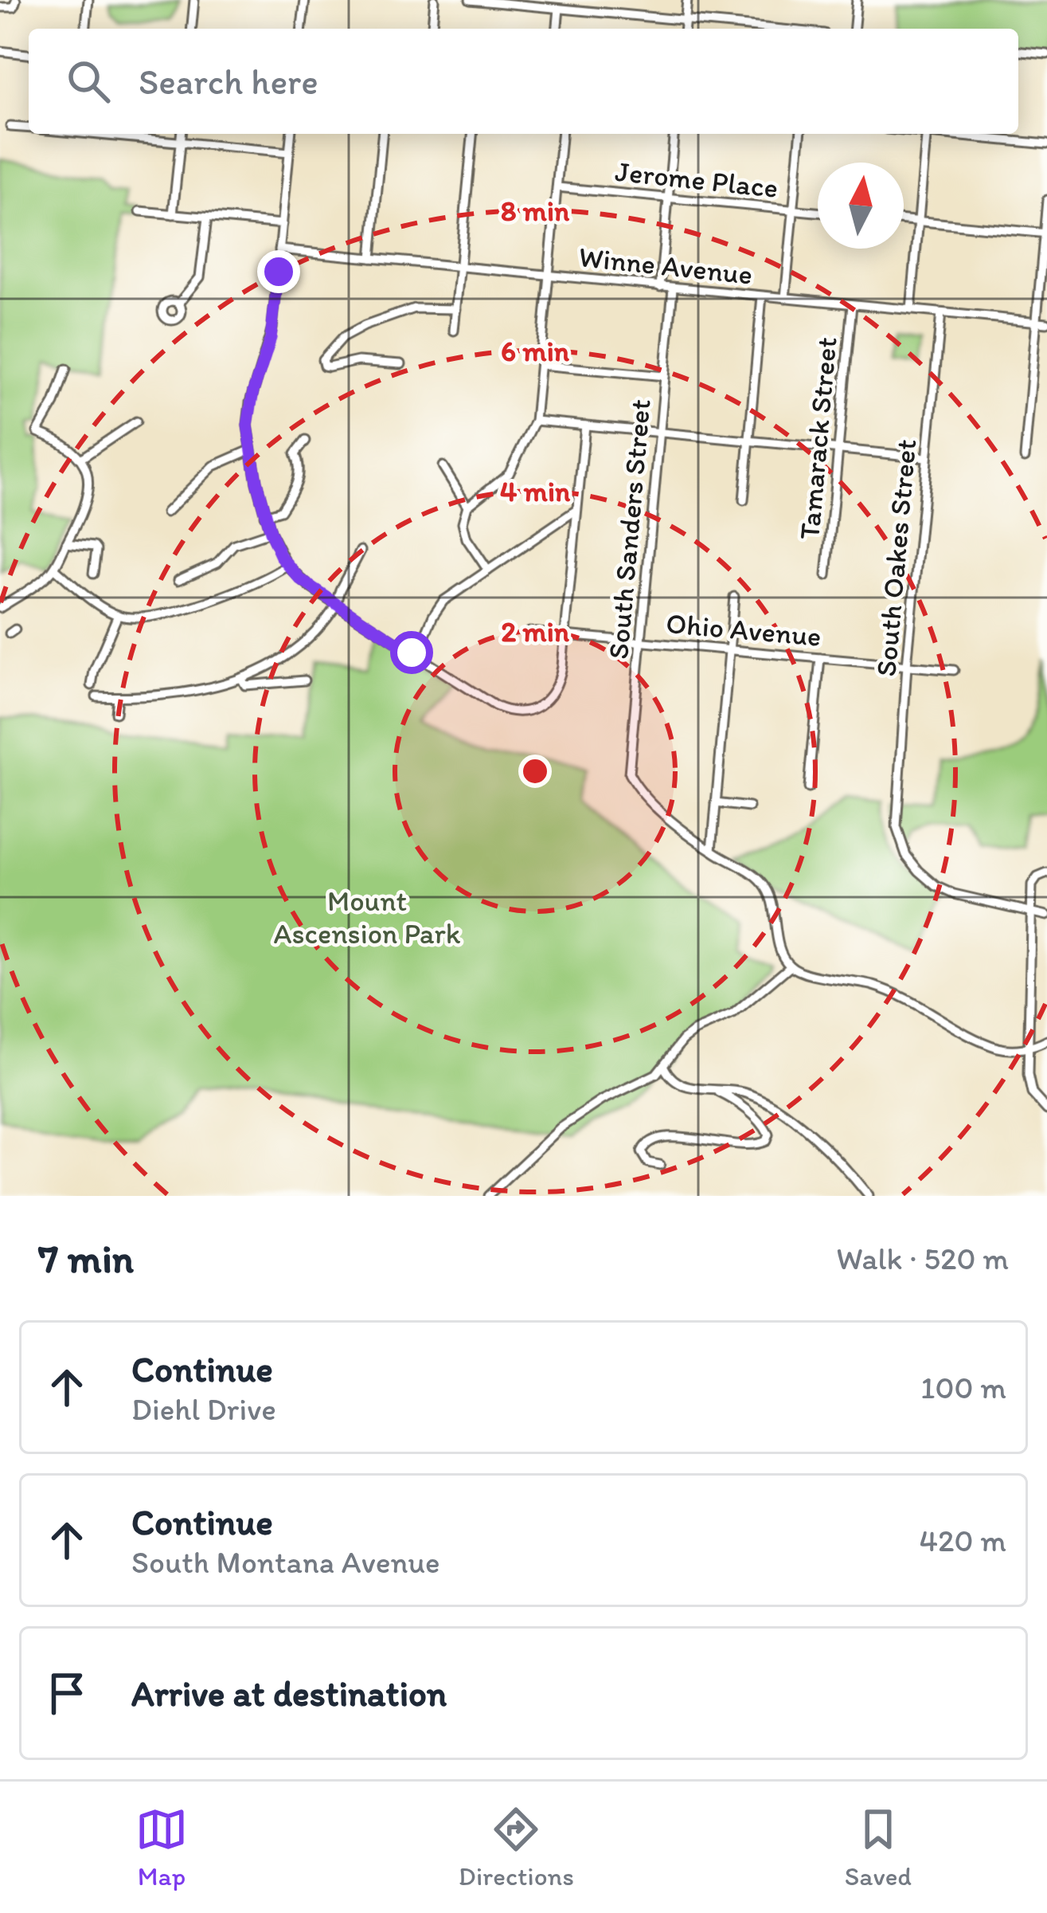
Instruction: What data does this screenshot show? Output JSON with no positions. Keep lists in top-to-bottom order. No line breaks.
{"streets":{"street":["Jerome Place","Winne Avenue","Tamarack Street","South Sanders Street","South Oakes Street","Ohio Avenue"]},"crossings":[["Winne Avenue","Tamarack Street"],["Winne Avenue","South Sanders Street"],["Winne Avenue","South Oakes Street"],["South Sanders Street","Ohio Avenue"],["South Oakes Street","Ohio Avenue"]],"parks":["Mount Ascension Park"],"north":"top","page":{"search":"Search here","heading":["7 min","Walk · 520 m"],"list":[["Continue","Diehl Drive","100 m"],["Continue","South Montana Avenue","420 m"],"Arrive at destination"],"nav":["Map","Directions","Saved"]},"rings":["8 min","6 min","4 min","2 min"]}
